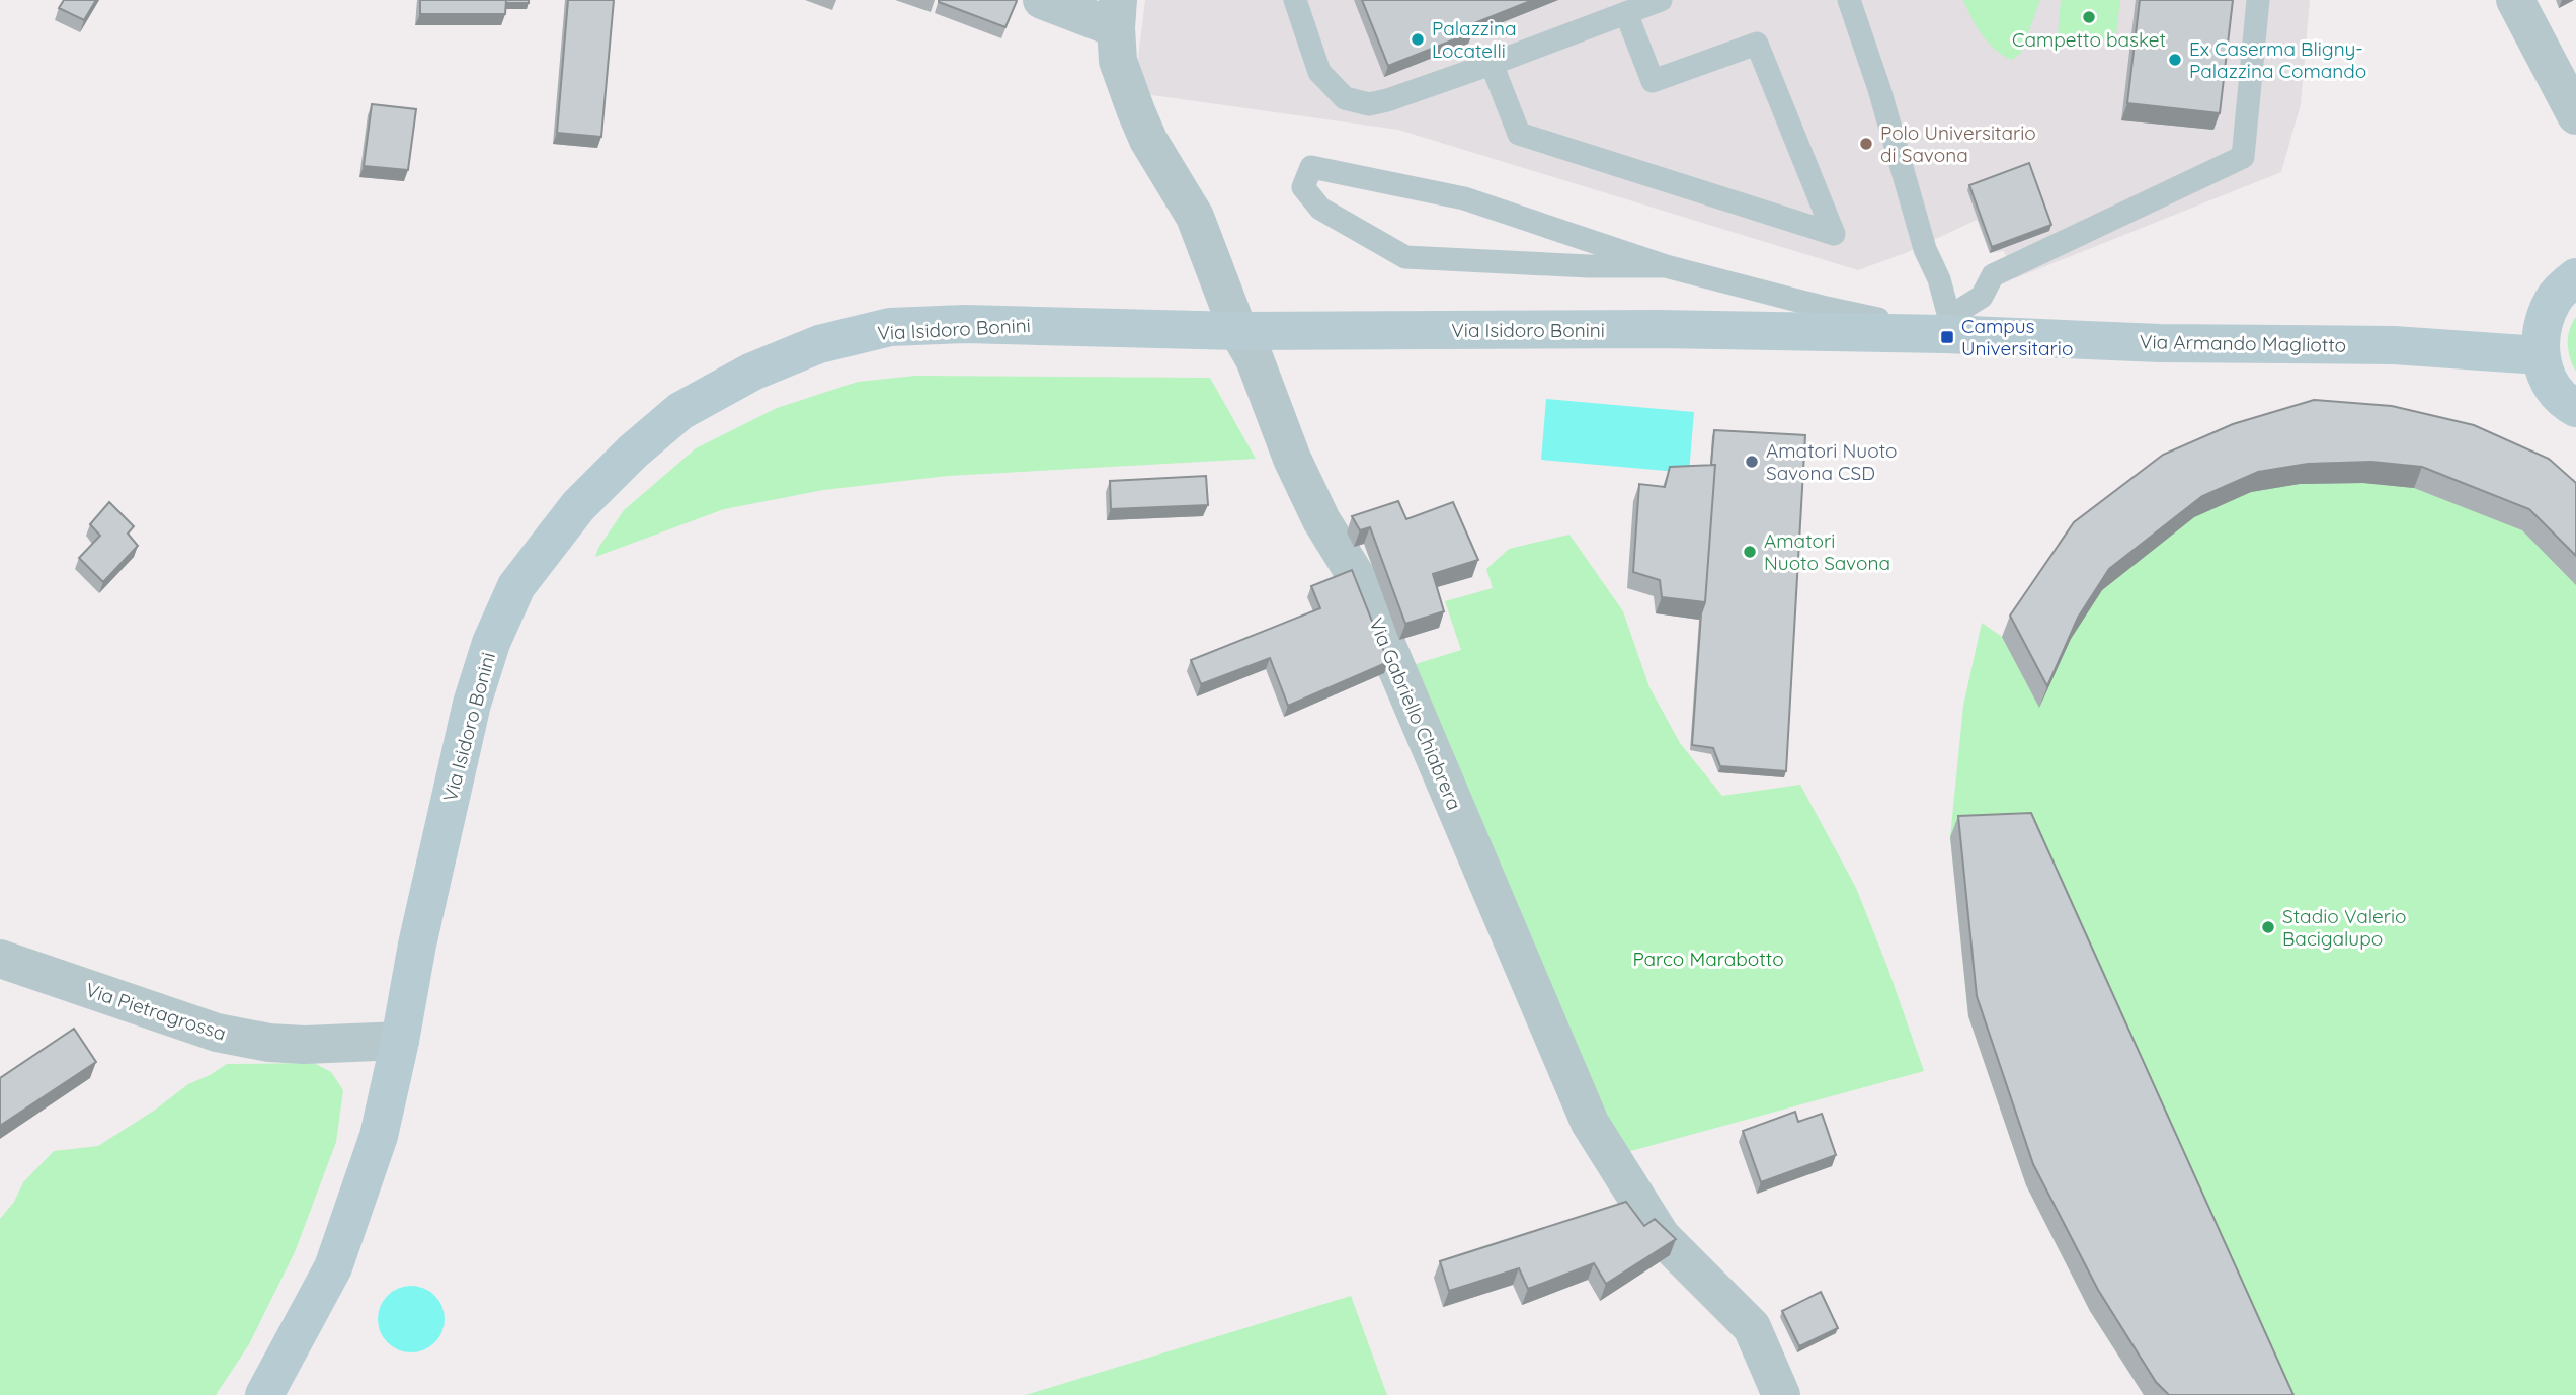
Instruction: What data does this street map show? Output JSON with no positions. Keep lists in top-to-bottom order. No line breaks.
{"streets":{"street":["Via Isidoro Bonini","Via Armando Magliotto","Via Gabriello Chiabrera","Via Pietragrossa"]},"crossings":[["Via Isidoro Bonini","Via Armando Magliotto"],["Via Isidoro Bonini","Via Gabriello Chiabrera"],["Via Isidoro Bonini","Via Pietragrossa"]],"parks":["Parco Marabotto"],"places":{"other":["Campetto basket","Palazzina Locatelli","Ex Caserma Bligny- Palazzina Comando","Polo Universitario di Savona","Amatori Nuoto Savona CSD","Amatori Nuoto Savona","Stadio Valerio Bacigalupo"],"transit":["Campus Universitario"]}}
